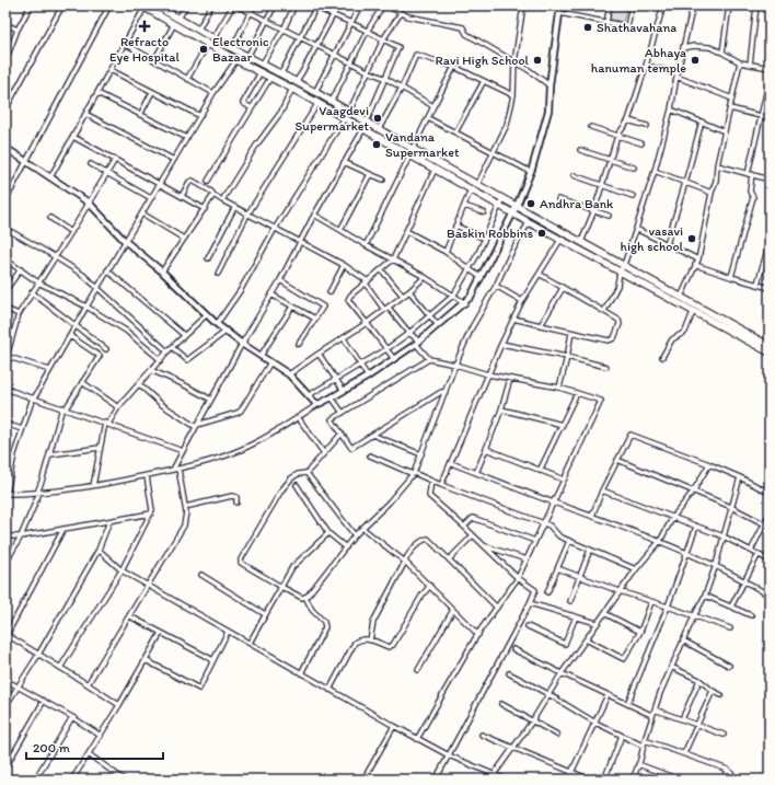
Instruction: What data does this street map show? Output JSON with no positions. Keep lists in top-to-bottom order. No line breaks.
{"places":{"health":["Refracto Eye Hospital"],"other":["Shathavahana","Electronic Bazaar","Ravi High School","Abhaya hanuman temple","Vaagdevi Supermarket","Vandana Supermarket","Andhra Bank","Baskin Robbins","vasavi high school"]},"scale_bar":"200 m"}
